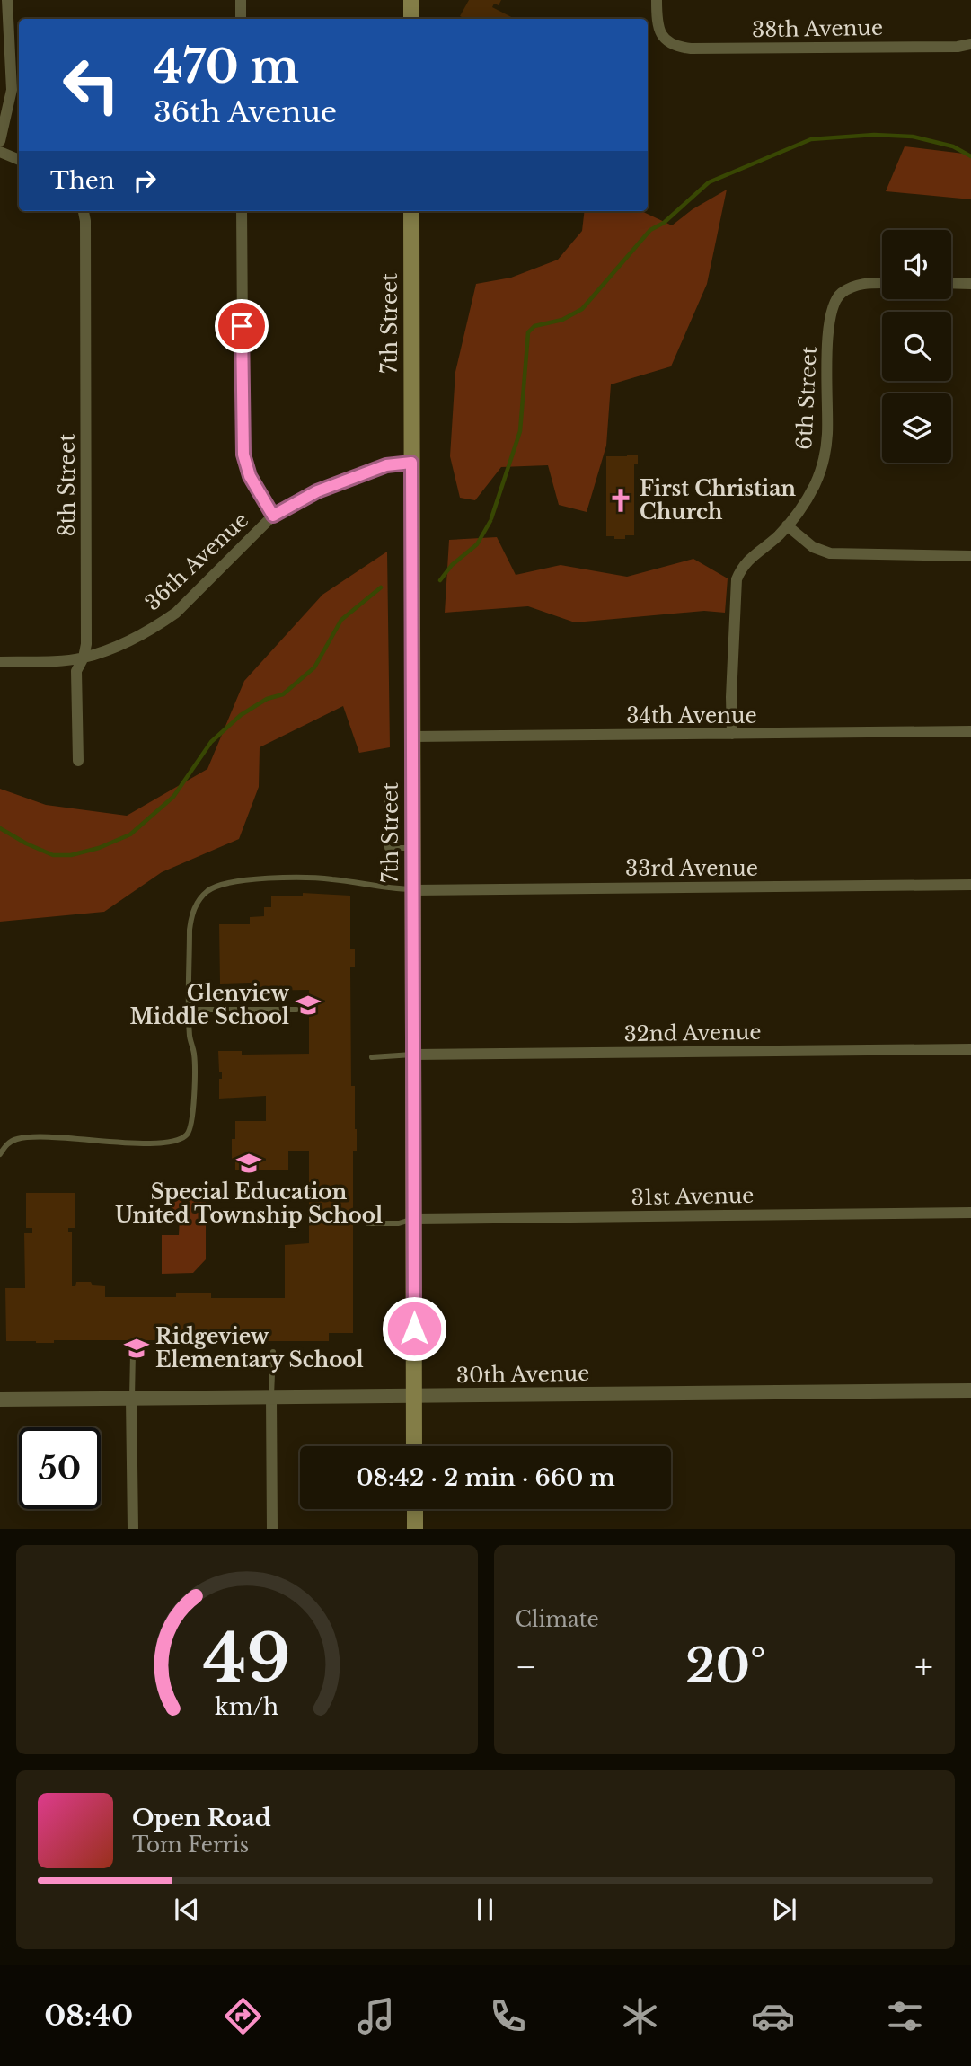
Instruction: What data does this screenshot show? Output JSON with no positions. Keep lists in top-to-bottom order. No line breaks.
{"streets":{"main road":["7th Street"],"street":["38th Avenue","6th Street","8th Street","36th Avenue","34th Avenue","33rd Avenue","32nd Avenue","31st Avenue","30th Avenue"]},"crossings":[["7th Street","36th Avenue"],["7th Street","34th Avenue"],["7th Street","33rd Avenue"],["7th Street","32nd Avenue"],["7th Street","31st Avenue"],["7th Street","30th Avenue"],["6th Street","34th Avenue"],["8th Street","36th Avenue"]],"places":{"church":["First Christian Church"],"school or university":["Glenview Middle School","Special Education United Township School","Ridgeview Elementary School"]},"page":{"turn":["470 m","36th Avenue"],"then":"Then","limit":"50","trip":"08:42 · 2 min · 660 m","tile":"Climate","heat":["−","20°","+"],"song":["Open Road","Tom Ferris"],"tabs":"08:40","gauge":["49","km/h"]}}
